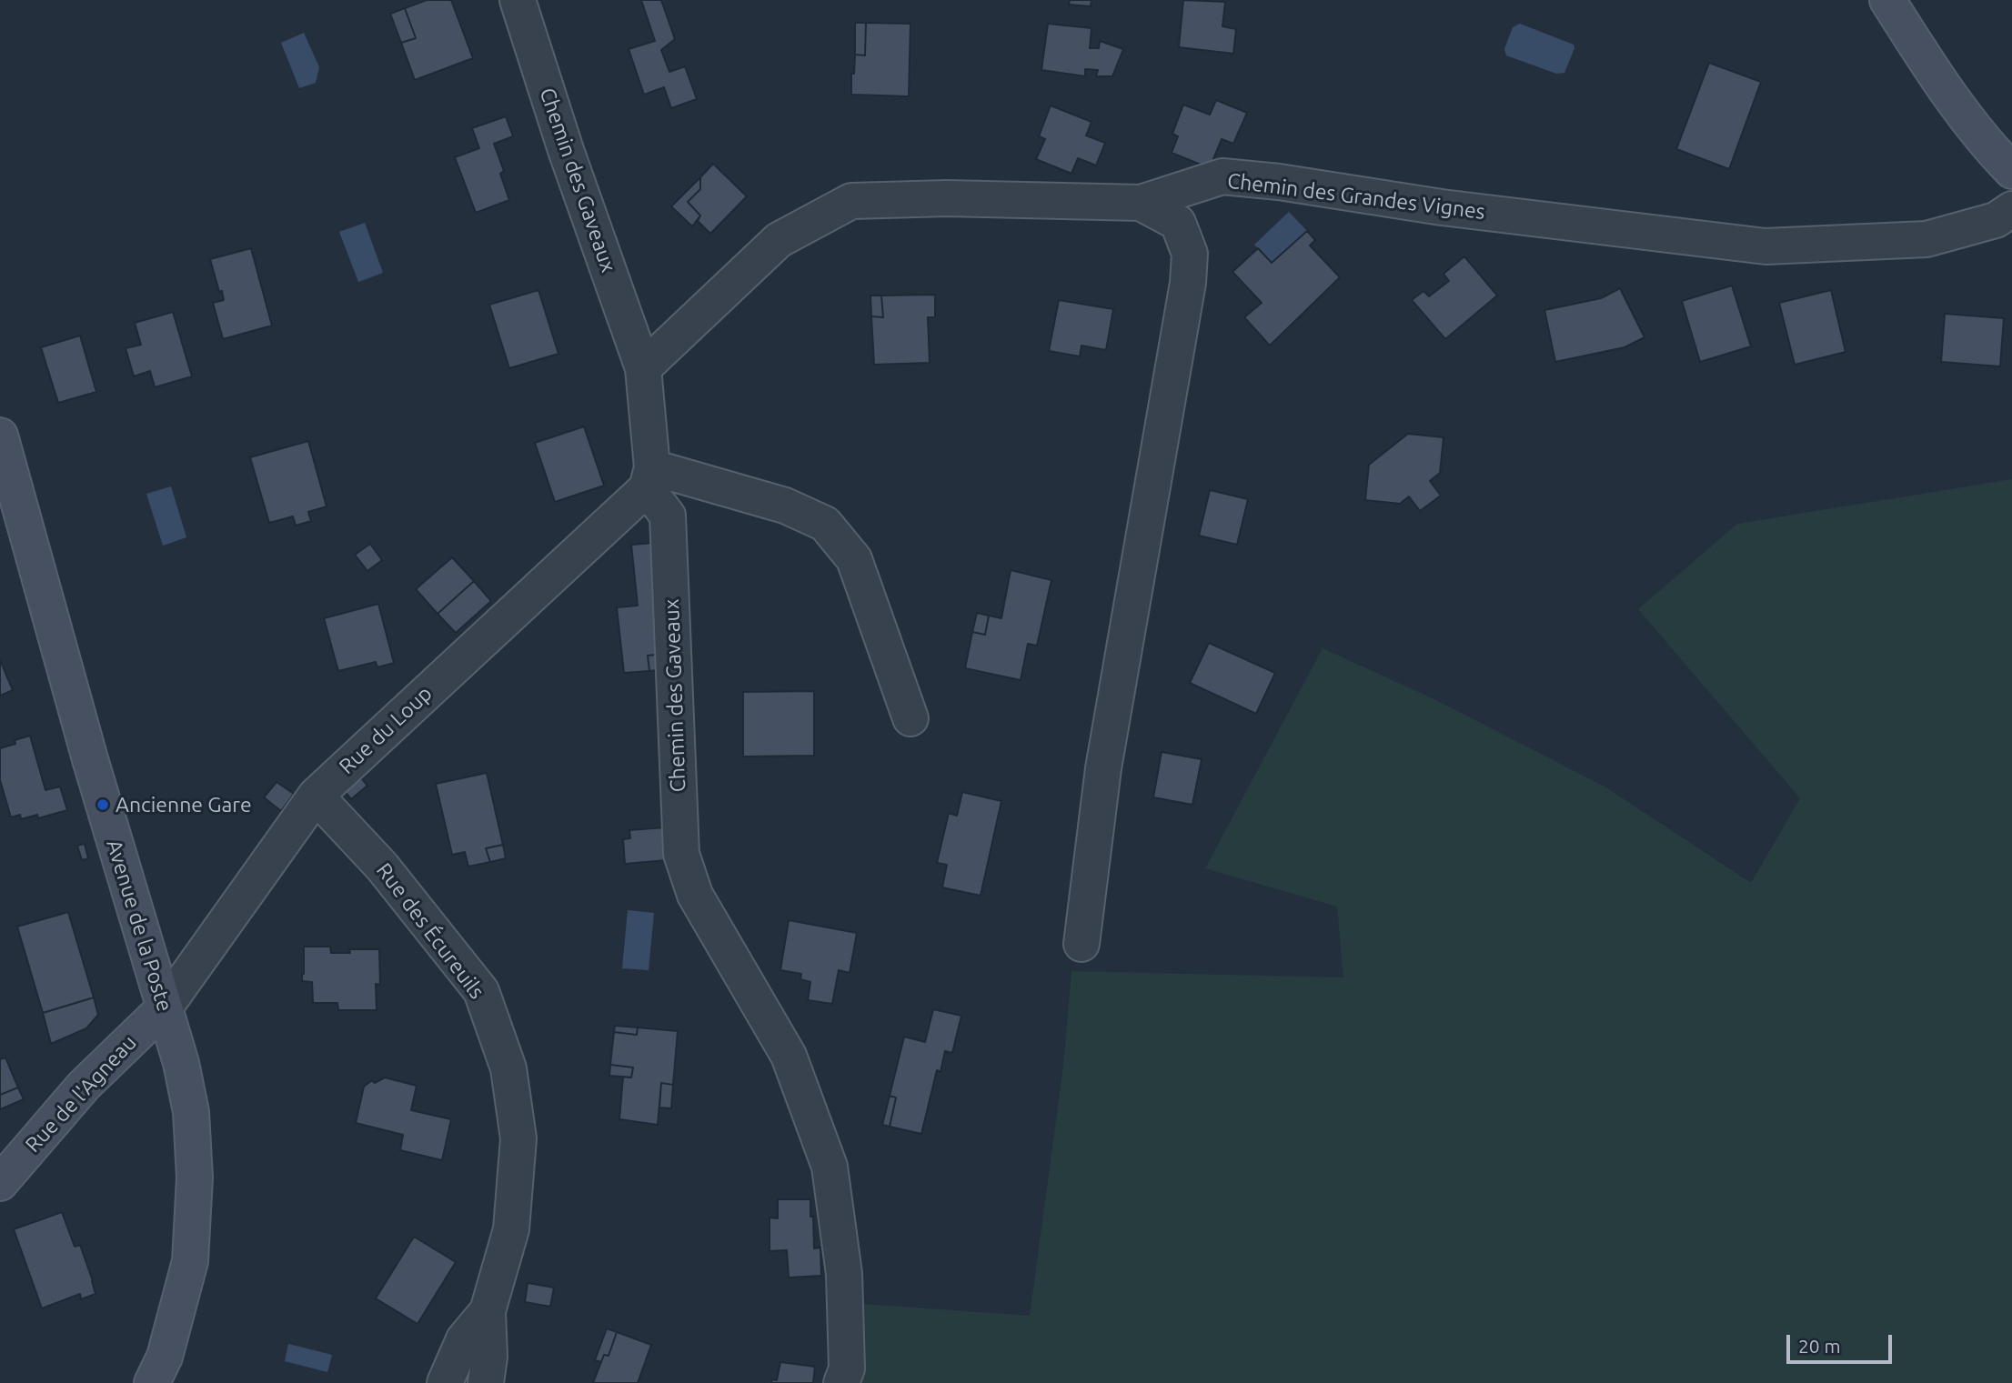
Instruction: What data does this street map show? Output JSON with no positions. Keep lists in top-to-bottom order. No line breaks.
{"streets":{"main road":["Avenue de la Poste","Rue de l'Agneau"],"street":["Chemin des Gaveaux","Chemin des Grandes Vignes","Rue du Loup","Rue des Écureuils"]},"crossings":[["Chemin des Gaveaux","Chemin des Grandes Vignes"],["Chemin des Gaveaux","Rue du Loup"],["Rue du Loup","Avenue de la Poste"],["Rue du Loup","Rue des Écureuils"],["Rue du Loup","Rue de l'Agneau"],["Avenue de la Poste","Rue de l'Agneau"]],"places":["Ancienne Gare"],"scale_bar":"20 m"}
